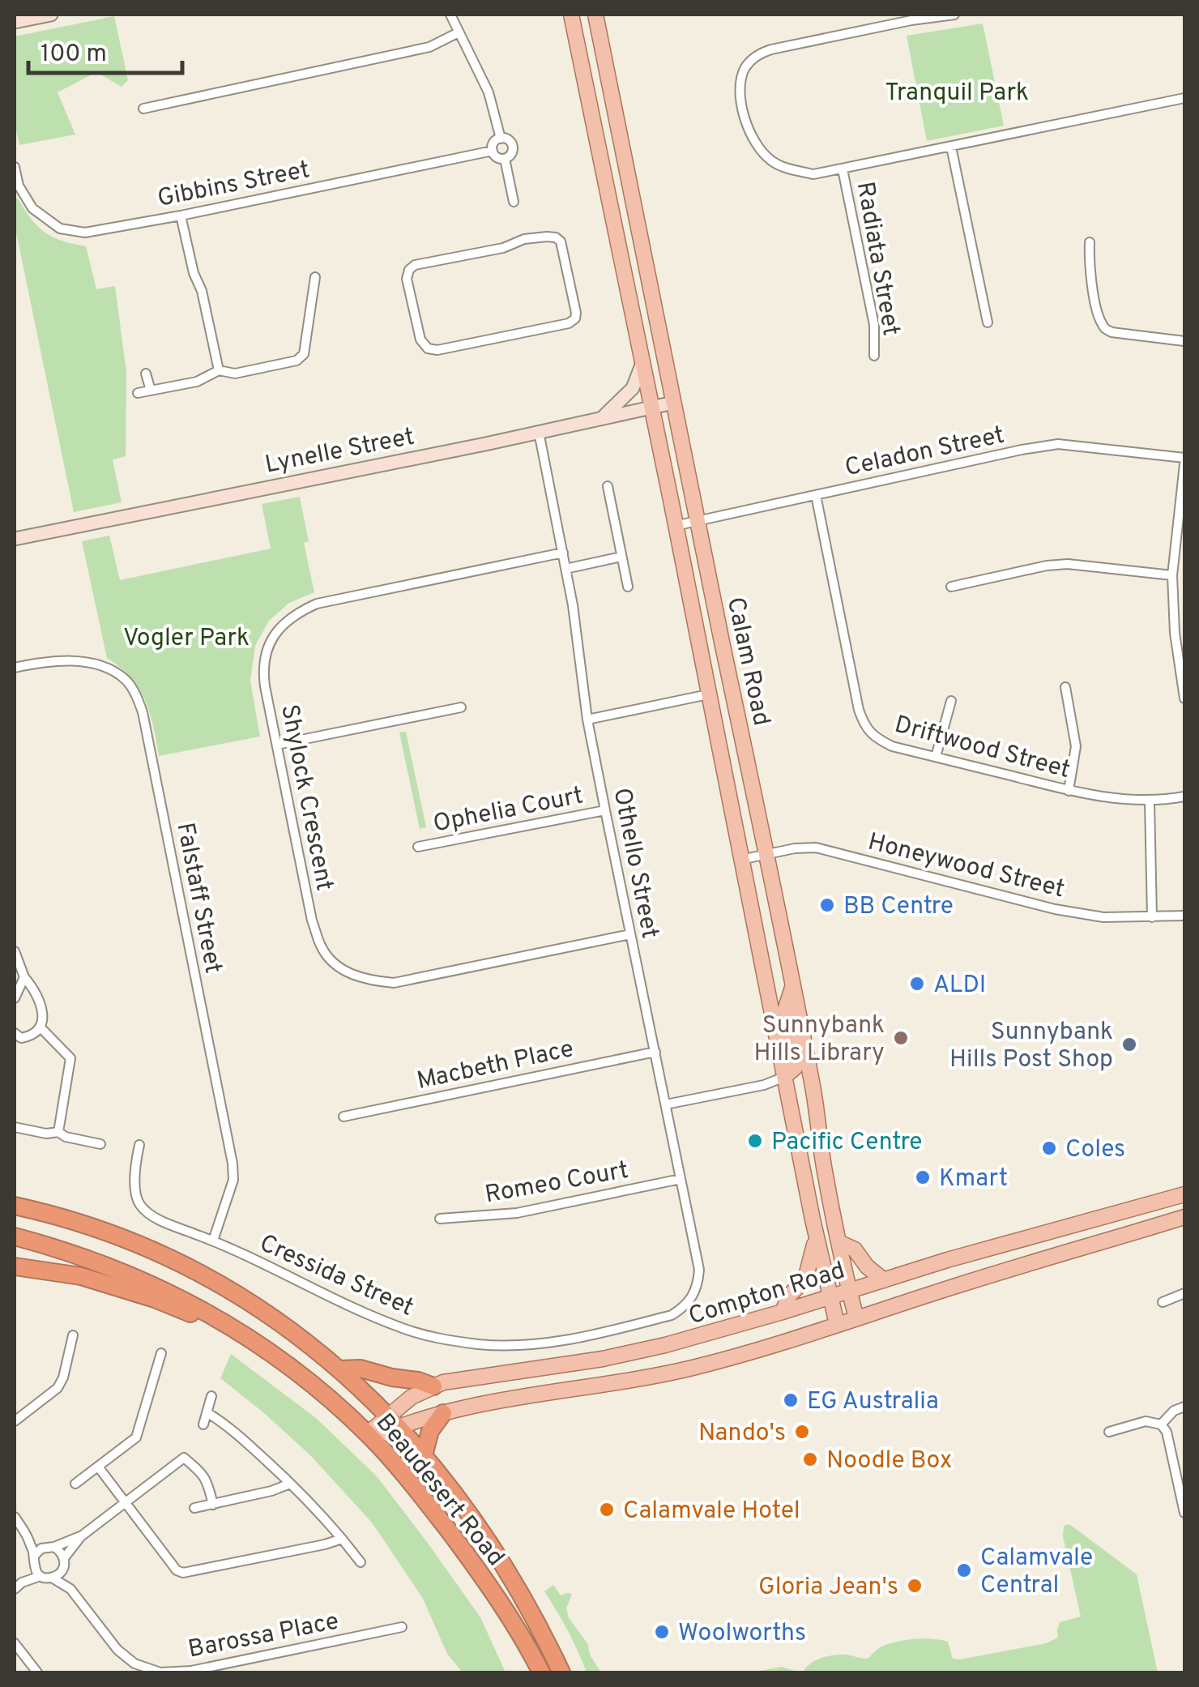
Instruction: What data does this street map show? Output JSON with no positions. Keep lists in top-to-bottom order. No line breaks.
{"streets":{"highway":["Beaudesert Road"],"main road":["Calam Road","Compton Road"],"street":["Gibbins Street","Radiata Street","Lynelle Street","Celadon Street","Driftwood Street","Shylock Crescent","Ophelia Court","Othello Street","Honeywood Street","Falstaff Street","Macbeth Place","Romeo Court","Cressida Street","Barossa Place"]},"crossings":[["Lynelle Street","Calam Road"],["Lynelle Street","Othello Street"],["Celadon Street","Calam Road"],["Celadon Street","Driftwood Street"],["Calam Road","Honeywood Street"],["Calam Road","Compton Road"],["Shylock Crescent","Othello Street"],["Ophelia Court","Othello Street"],["Othello Street","Macbeth Place"],["Othello Street","Romeo Court"],["Othello Street","Cressida Street"],["Falstaff Street","Cressida Street"],["Compton Road","Beaudesert Road"]],"parks":["Tranquil Park","Vogler Park"],"places":["BB Centre","ALDI","Sunnybank Hills Library","Sunnybank Hills Post Shop","Pacific Centre","Coles","Kmart","EG Australia","Nando's","Noodle Box","Calamvale Hotel","Calamvale Central","Gloria Jean's","Woolworths"],"scale_bar":"100 m"}
